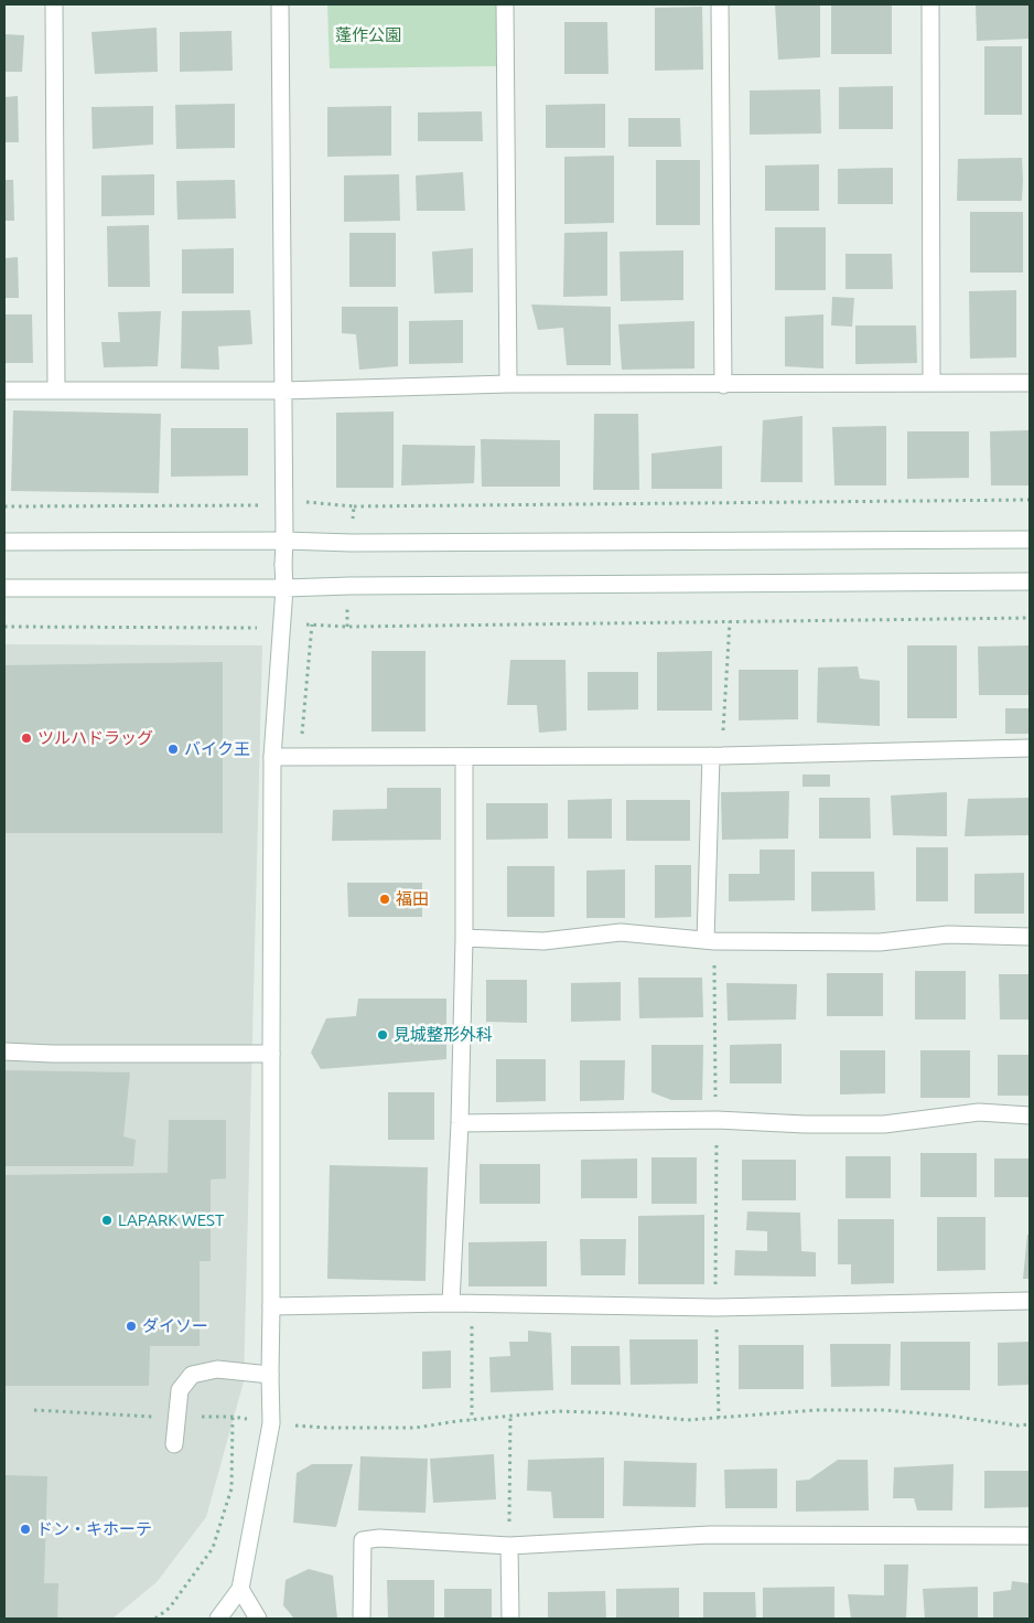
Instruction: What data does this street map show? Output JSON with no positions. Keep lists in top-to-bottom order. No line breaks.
{"parks":["蓬作公園"],"places":["ツルハドラッグ","バイク王","福田","見城整形外科","LAPARK WEST","ダイソー","ドン・キホーテ"]}
